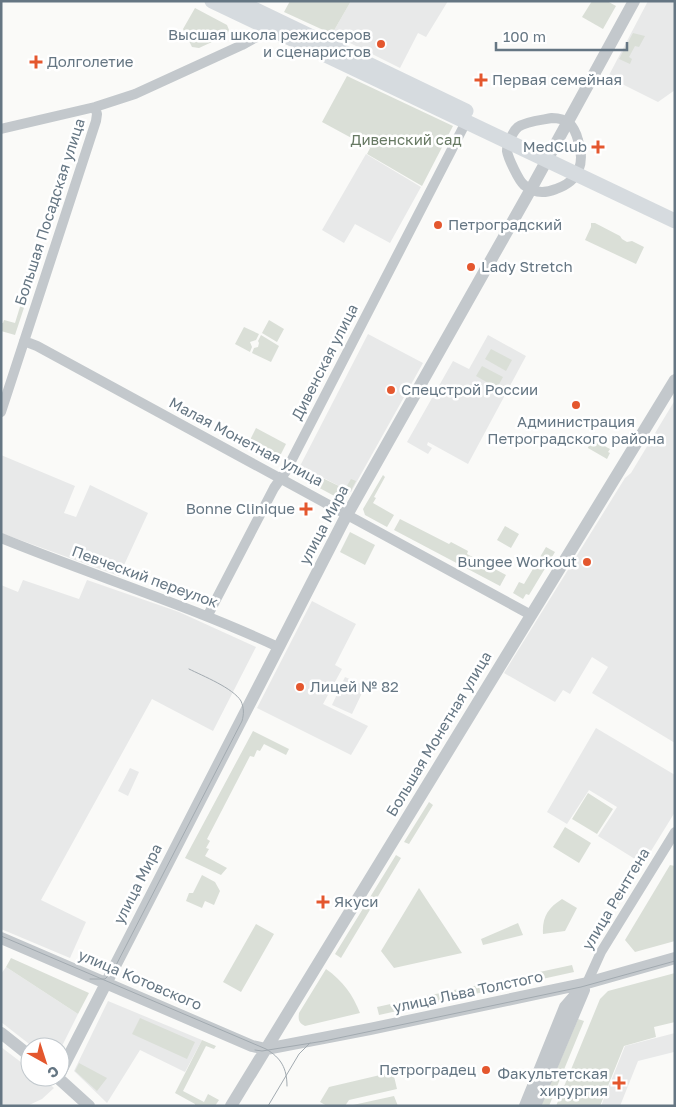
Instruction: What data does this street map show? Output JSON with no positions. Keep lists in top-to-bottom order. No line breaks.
{"streets":{"street":["Большая Посадская улица","Дивенская улица","Малая Монетная улица","улица Мира","Певческий переулок","Большая Монетная улица","улица Рентгена","улица Котовского","улица Льва Толстого"]},"crossings":[["Большая Посадская улица","Малая Монетная улица"],["Дивенская улица","Малая Монетная улица"],["Дивенская улица","Певческий переулок"],["Малая Монетная улица","улица Мира"],["Малая Монетная улица","Большая Монетная улица"],["улица Мира","Певческий переулок"],["улица Мира","улица Котовского"],["Большая Монетная улица","улица Котовского"],["Большая Монетная улица","улица Льва Толстого"],["улица Рентгена","улица Льва Толстого"],["улица Котовского","улица Льва Толстого"]],"parks":["Дивенский сад"],"places":{"other":["Высшая школа режиссеров и сценаристов","Петроградский","Lady Stretch","Спецстрой России","Администрация Петроградского района","Bungee Workout","Лицей № 82","Петроградец"],"health":["Долголетие","Первая семейная","MedClub","Bonne Clinique","Якуси","Факультетская хирургия"]},"scale_bar":"100 m","north":"bottom right"}
